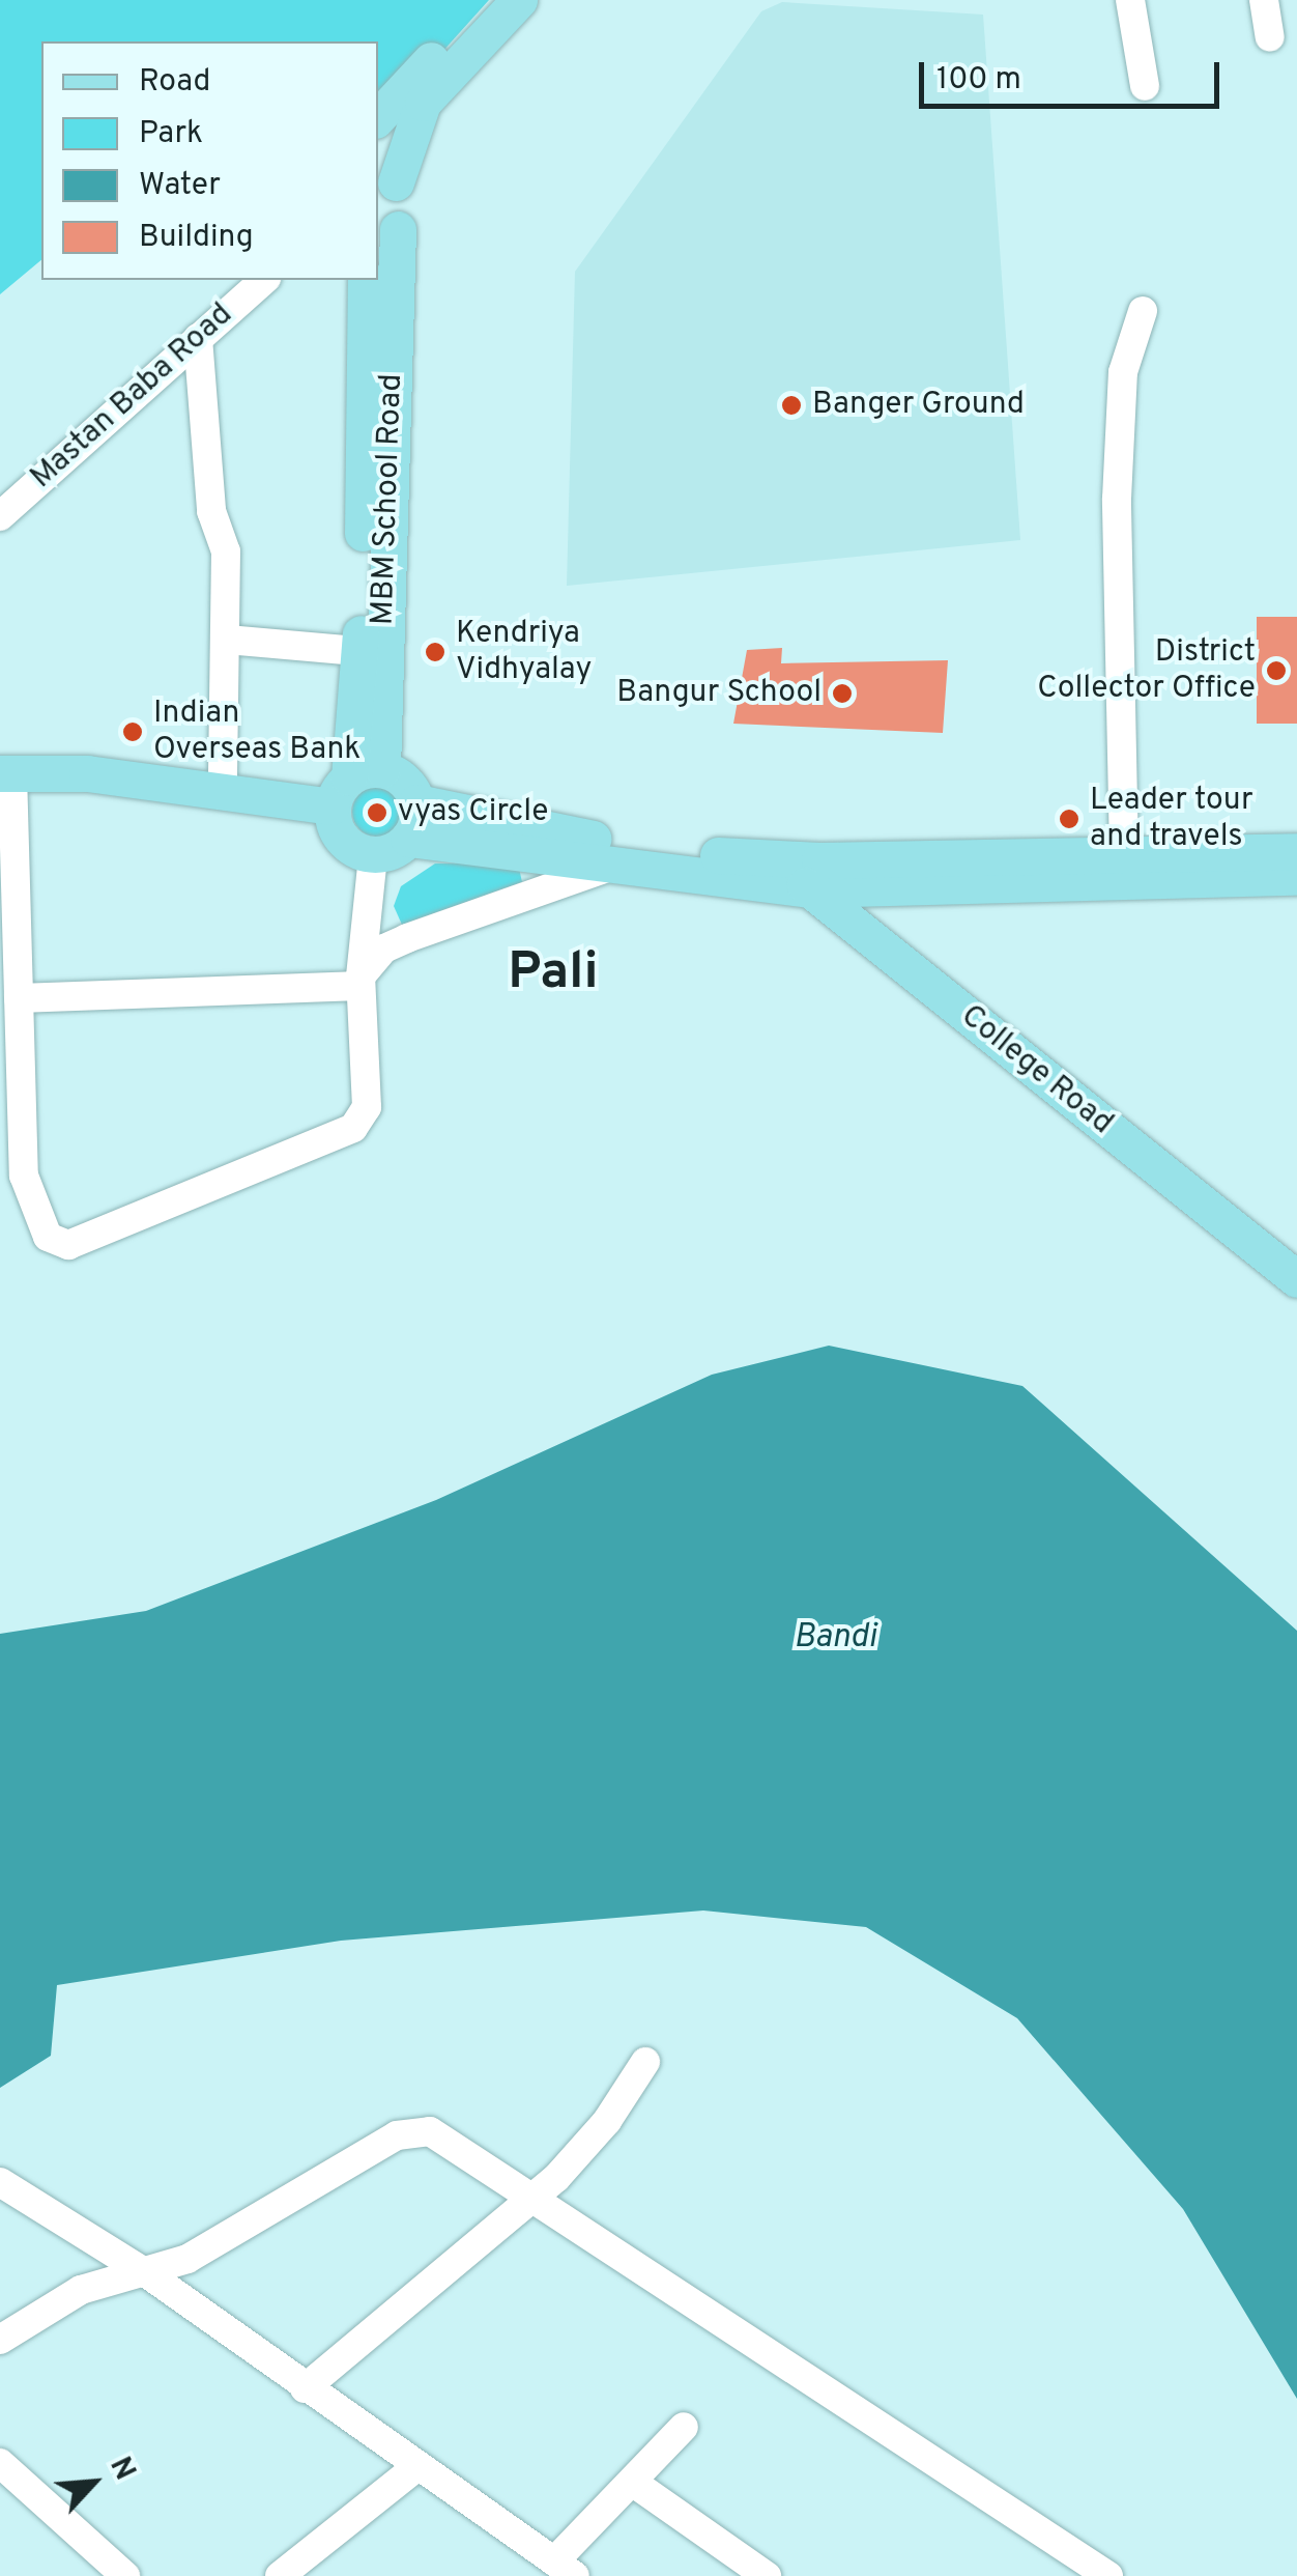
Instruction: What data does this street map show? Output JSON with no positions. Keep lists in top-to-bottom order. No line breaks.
{"streets":{"main road":["MBM School Road","College Road"],"street":["Mastan Baba Road"]},"districts":["Pali"],"water":["Bandi"],"places":["Banger Ground","Kendriya Vidhyalay","District Collector Office","Bangur School","Indian Overseas Bank","vyas Circle","Leader tour and travels"],"legend":["Road","Park","Water","Building"],"scale_bar":"100 m","north":"top right"}
